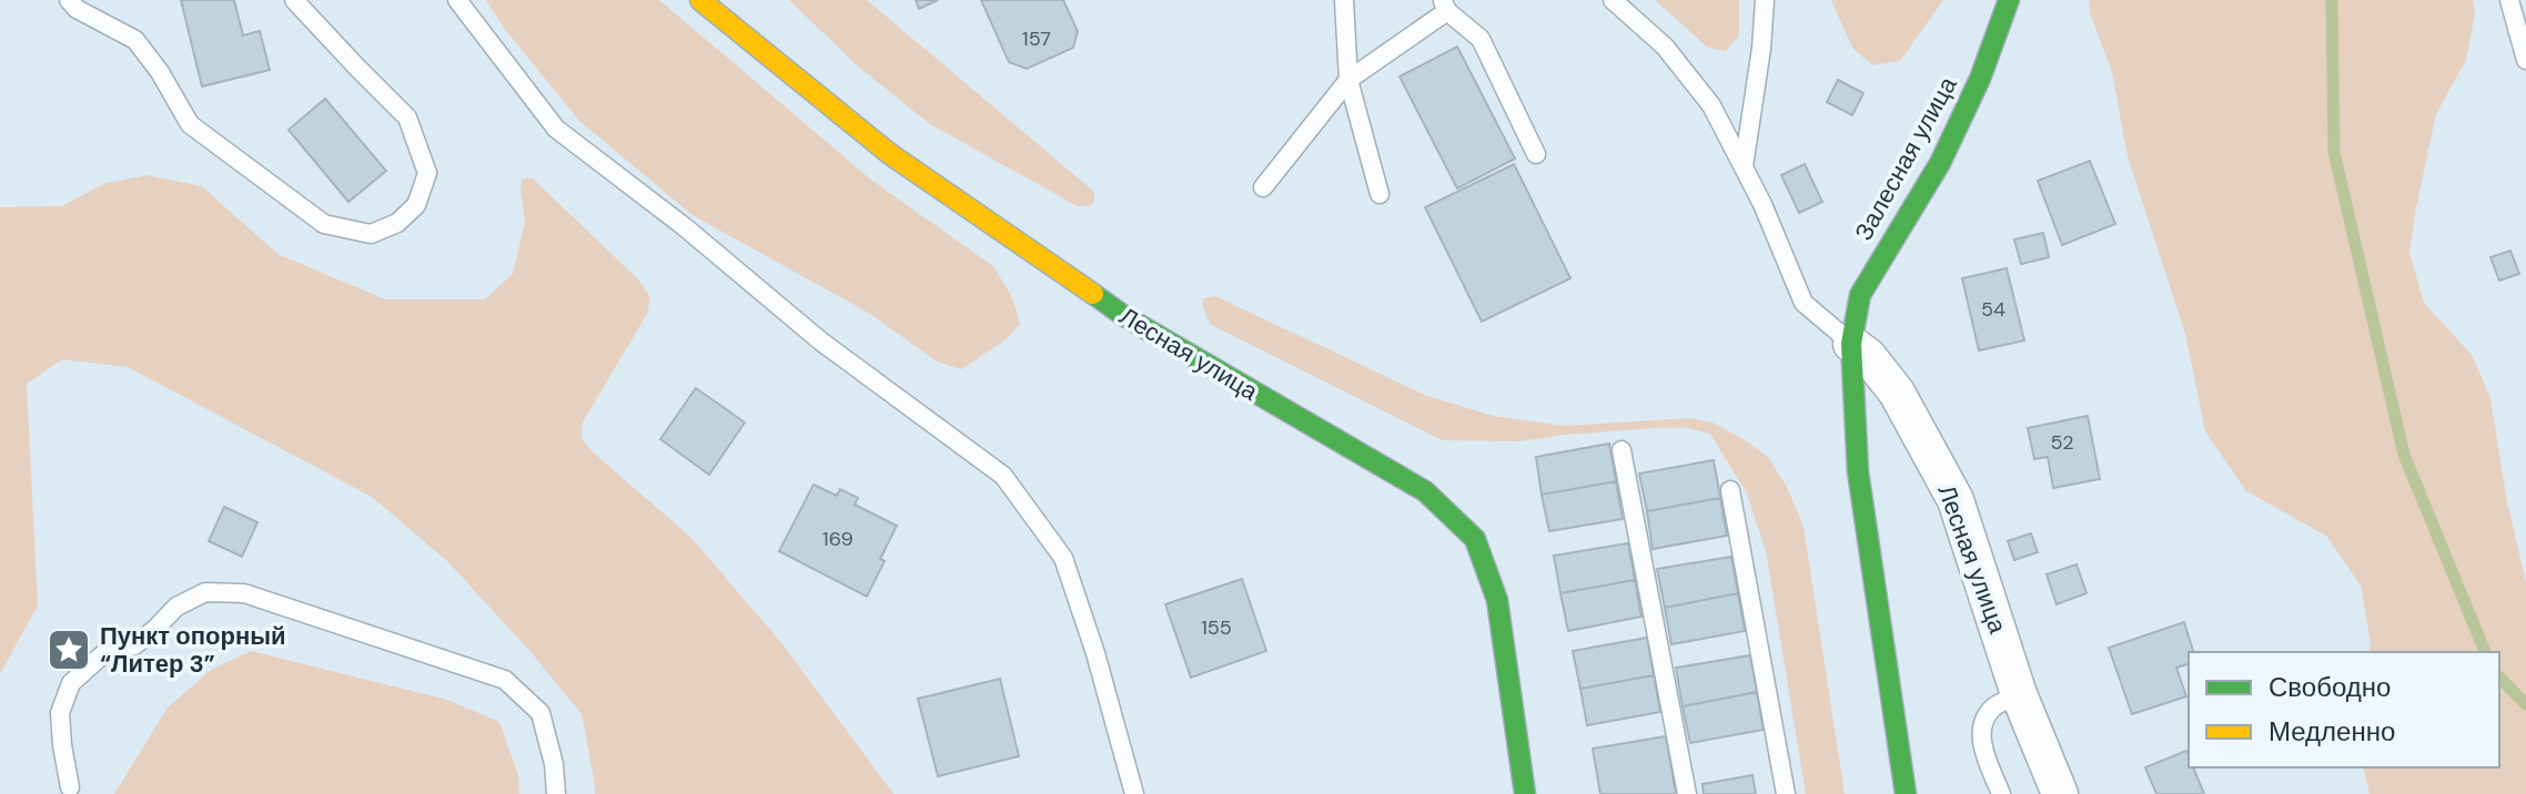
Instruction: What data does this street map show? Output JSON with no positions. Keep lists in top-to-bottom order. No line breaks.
{"streets":{"main road":["Залесная улица","Лесная улица"]},"crossings":[["Залесная улица","Лесная улица"]],"places":{"place":["Пункт опорный “Литер 3”"]},"house_numbers":["157","54","52","169","155"],"legend":["Свободно","Медленно"]}
